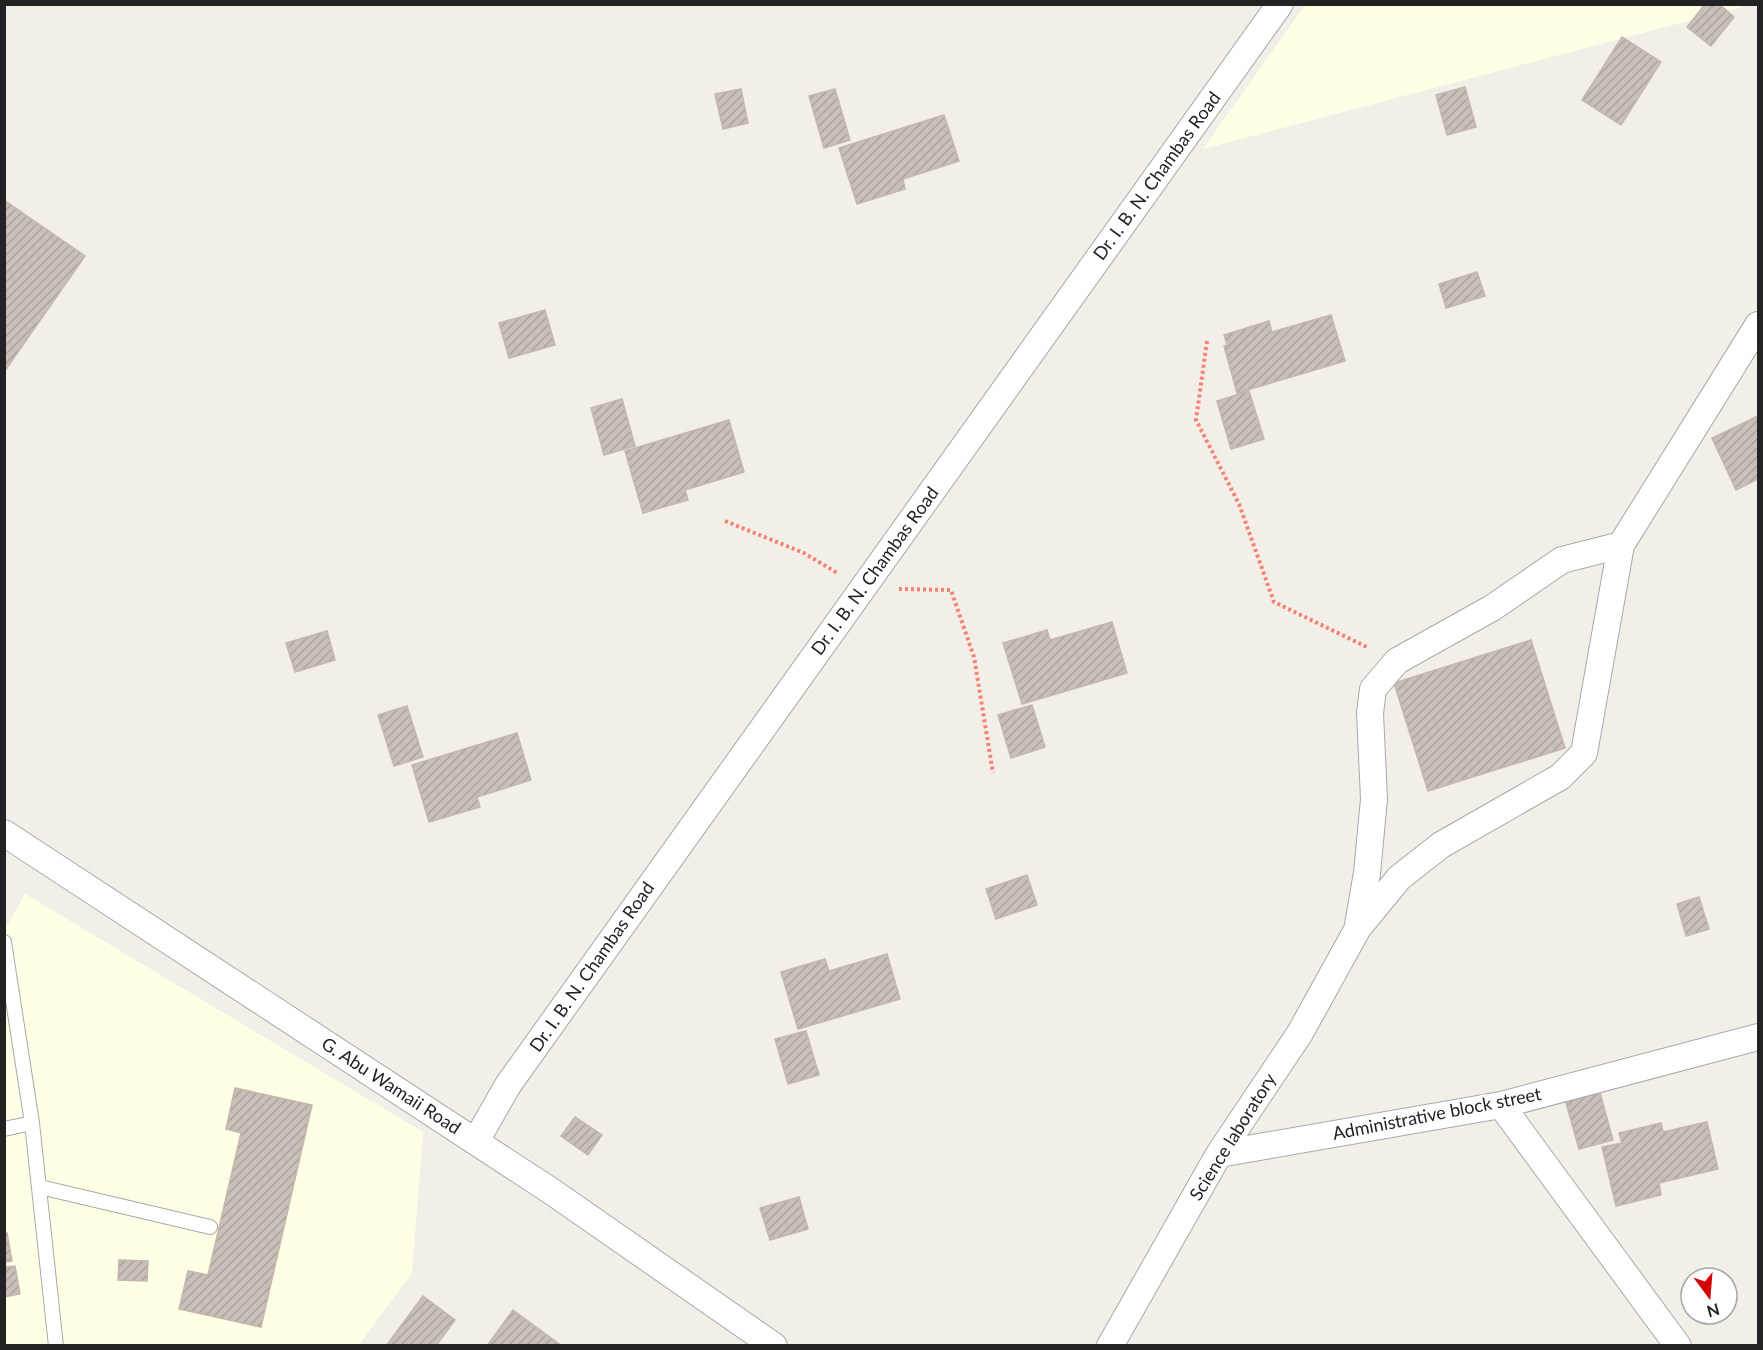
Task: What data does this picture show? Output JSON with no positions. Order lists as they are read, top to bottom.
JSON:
{
  "streets": {
    "street": [
      "Dr. I. B. N. Chambas Road",
      "G. Abu Wamaii Road",
      "Administrative block street",
      "Science laboratory"
    ]
  },
  "crossings": [
    ["Dr. I. B. N. Chambas Road", "G. Abu Wamaii Road"],
    ["Administrative block street", "Science laboratory"]
  ],
  "north": "bottom"
}
